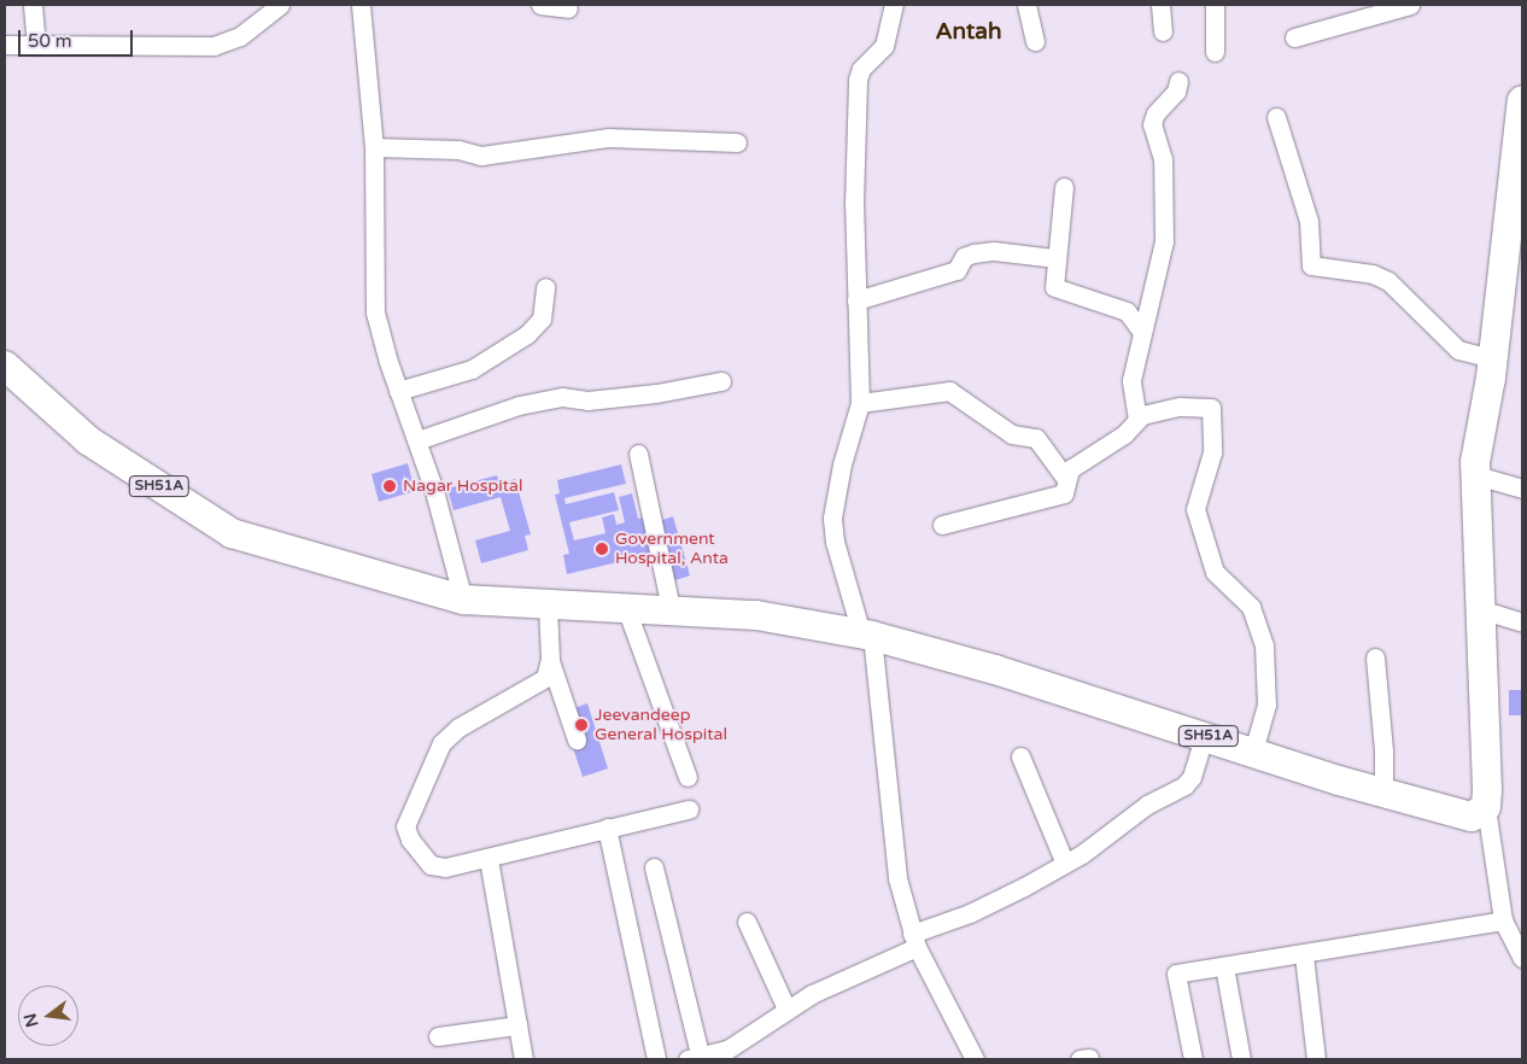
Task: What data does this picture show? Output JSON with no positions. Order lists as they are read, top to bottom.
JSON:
{
  "streets": {
    "main road": ["SH51A"]
  },
  "districts": ["Antah"],
  "places": ["Nagar Hospital", "Government Hospital, Anta", "Jeevandeep General Hospital"],
  "scale_bar": "50 m",
  "north": "left"
}
